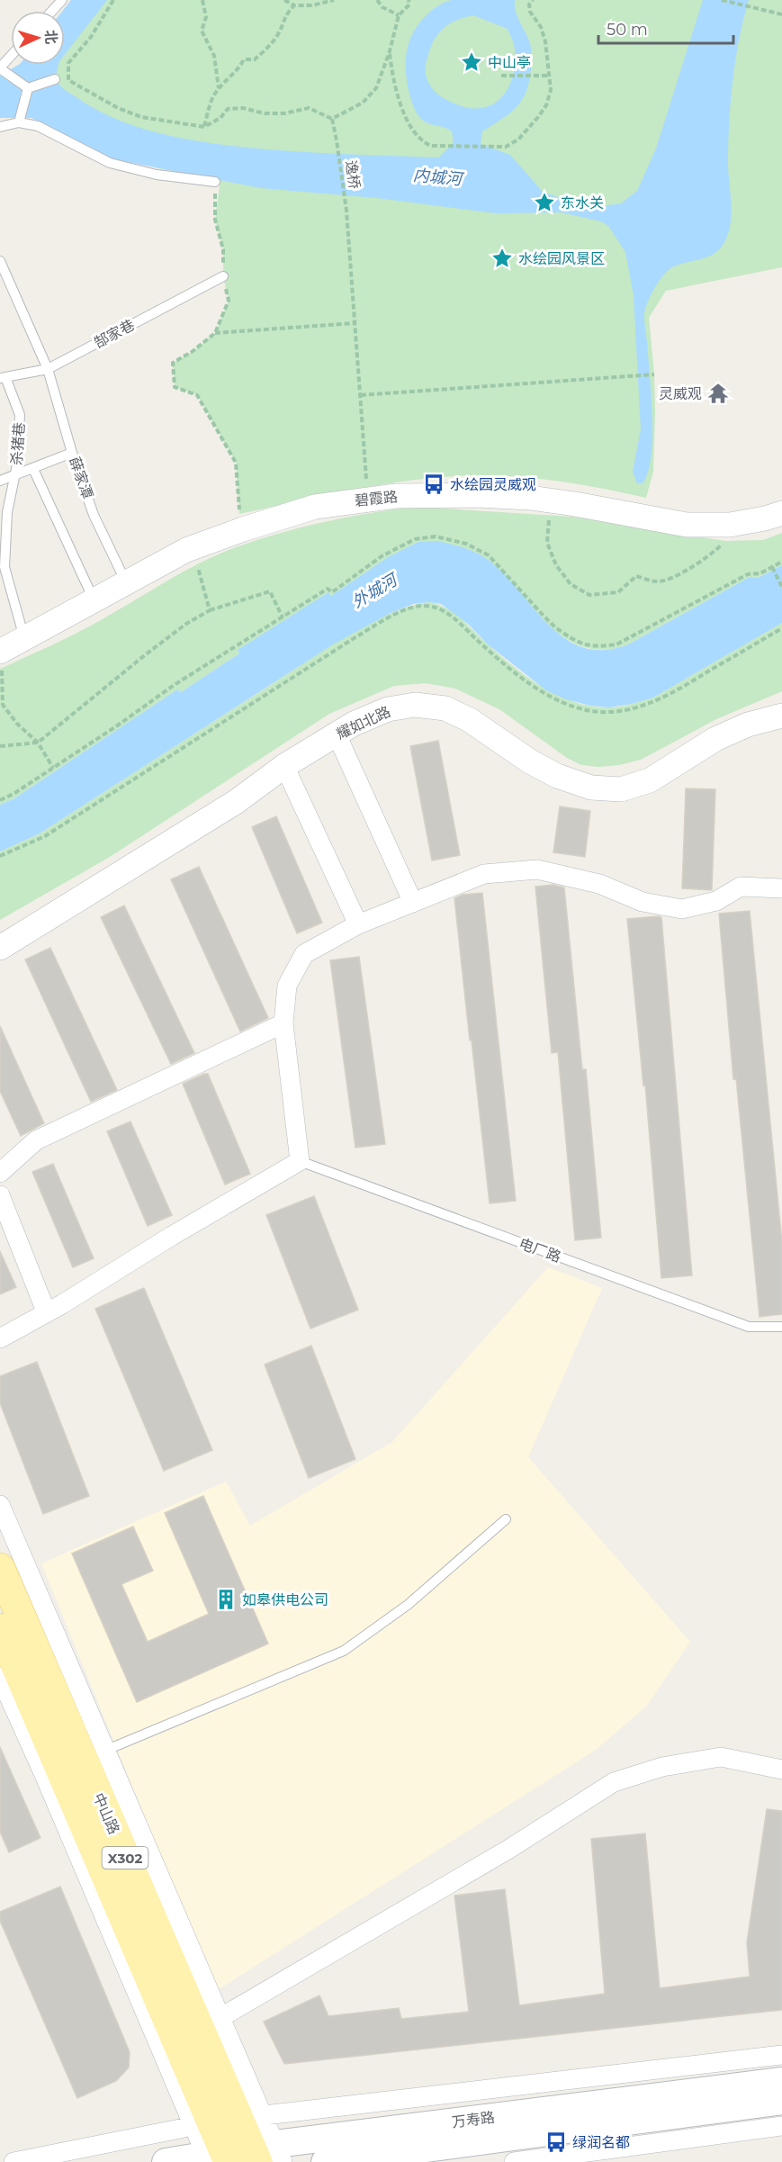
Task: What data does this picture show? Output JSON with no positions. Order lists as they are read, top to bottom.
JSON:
{
  "streets": {
    "main road": ["中山路", "X302", "万寿路"],
    "street": ["碧霞路", "耀如北路"],
    "lane": [
      "郜家巷",
      "杀猪巷",
      "薛家潭",
      "电厂路"
    ],
    "path": ["逸桥"]
  },
  "crossings": [
    ["逸桥", "碧霞路"],
    ["郜家巷", "杀猪巷"],
    ["郜家巷", "薛家潭"],
    ["杀猪巷", "碧霞路"],
    ["薛家潭", "碧霞路"],
    ["中山路", "万寿路"]
  ],
  "water": ["内城河", "外城河"],
  "places": {
    "place": ["中山亭", "东水关", "水绘园风景区"],
    "temple": ["灵威观"],
    "bus stop": ["水绘园灵威观", "绿润名都"],
    "building": ["如皋供电公司"]
  },
  "scale_bar": "50 m",
  "north": "right"
}
